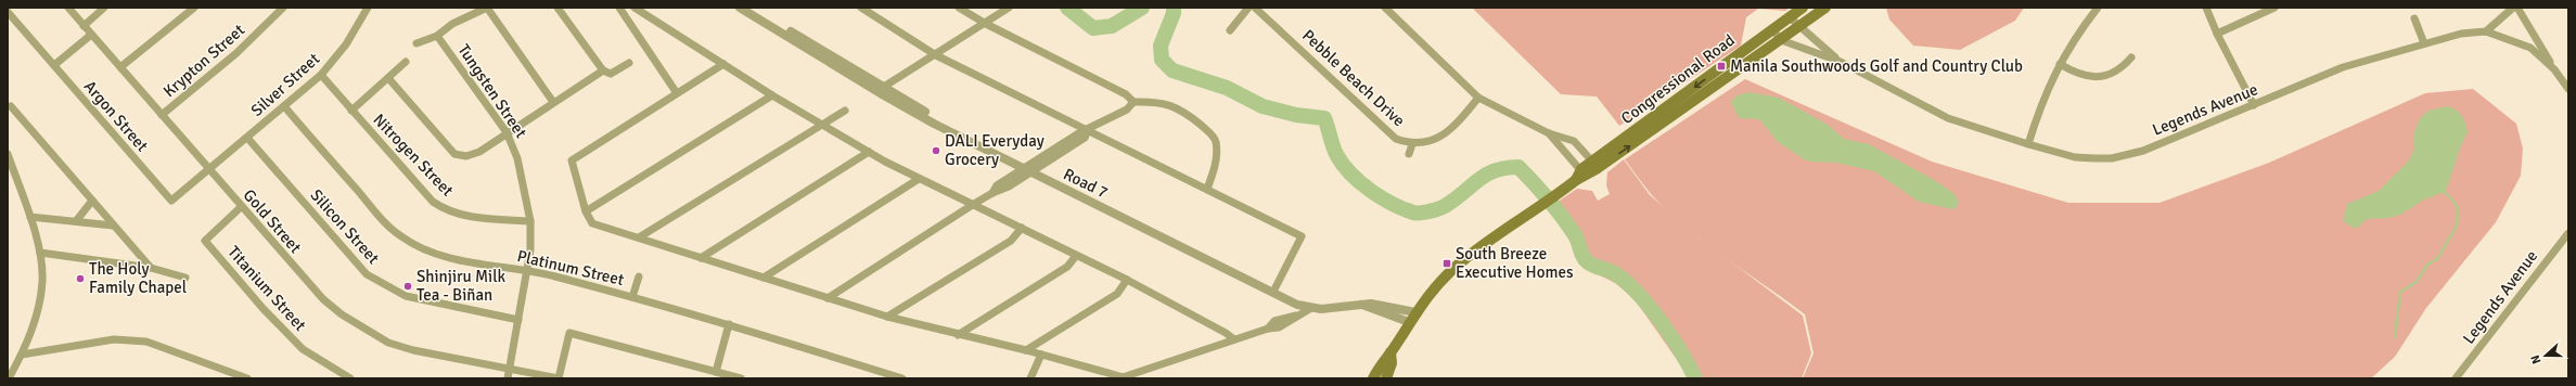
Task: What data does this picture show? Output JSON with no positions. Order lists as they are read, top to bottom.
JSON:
{
  "streets": {
    "main road": ["Congressional Road"],
    "street": [
      "Krypton Street",
      "Pebble Beach Drive",
      "Silver Street",
      "Tungsten Street",
      "Legends Avenue",
      "Argon Street",
      "Nitrogen Street",
      "Road 7",
      "Gold Street",
      "Silicon Street",
      "Platinum Street",
      "Titanium Street"
    ]
  },
  "crossings": [
    ["Krypton Street", "Gold Street"],
    ["Congressional Road", "Legends Avenue"],
    ["Congressional Road", "Road 7"],
    ["Silver Street", "Argon Street"],
    ["Silver Street", "Nitrogen Street"],
    ["Silver Street", "Gold Street"],
    ["Silver Street", "Silicon Street"],
    ["Silver Street", "Platinum Street"],
    ["Tungsten Street", "Nitrogen Street"],
    ["Tungsten Street", "Gold Street"],
    ["Tungsten Street", "Silicon Street"],
    ["Tungsten Street", "Platinum Street"],
    ["Argon Street", "Gold Street"],
    ["Gold Street", "Titanium Street"]
  ],
  "places": {
    "transit": ["Manila Southwoods Golf and Country Club", "South Breeze Executive Homes"],
    "other": ["DALI Everyday Grocery", "The Holy Family Chapel", "Shinjiru Milk Tea - Biñan"]
  },
  "north": "left"
}
